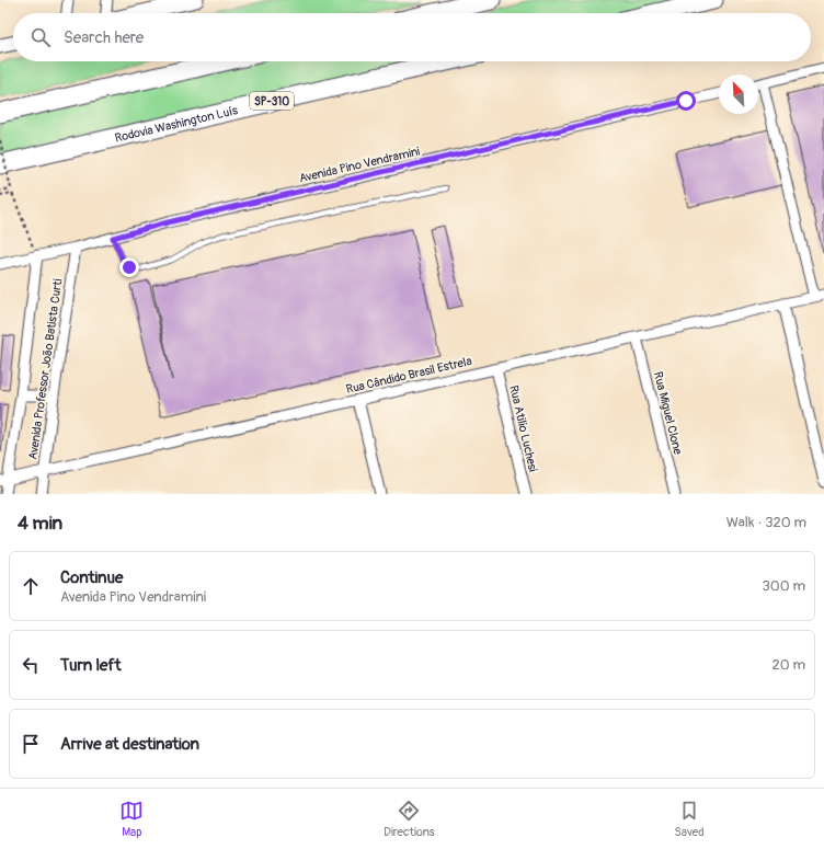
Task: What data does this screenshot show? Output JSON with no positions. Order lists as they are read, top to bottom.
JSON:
{
  "streets": {
    "highway": ["SP-310", "Rodovia Washington Luís"],
    "street": [
      "Avenida Pino Vendramini",
      "Avenida Professor João Batista Curti",
      "Rua Cândido Brasil Estrela",
      "Rua Miguel Clone",
      "Rua Atilio Luchesi"
    ]
  },
  "crossings": [
    ["Avenida Pino Vendramini", "Avenida Professor João Batista Curti"],
    ["Avenida Professor João Batista Curti", "Rua Cândido Brasil Estrela"],
    ["Rua Cândido Brasil Estrela", "Rua Miguel Clone"],
    ["Rua Cândido Brasil Estrela", "Rua Atilio Luchesi"]
  ],
  "north": "top left",
  "page": {
    "search": "Search here",
    "heading": ["4 min", "Walk · 320 m"],
    "list": [
      ["Continue", "Avenida Pino Vendramini", "300 m"],
      ["Turn left", "20 m"],
      "Arrive at destination"
    ],
    "nav": ["Map", "Directions", "Saved"]
  }
}
